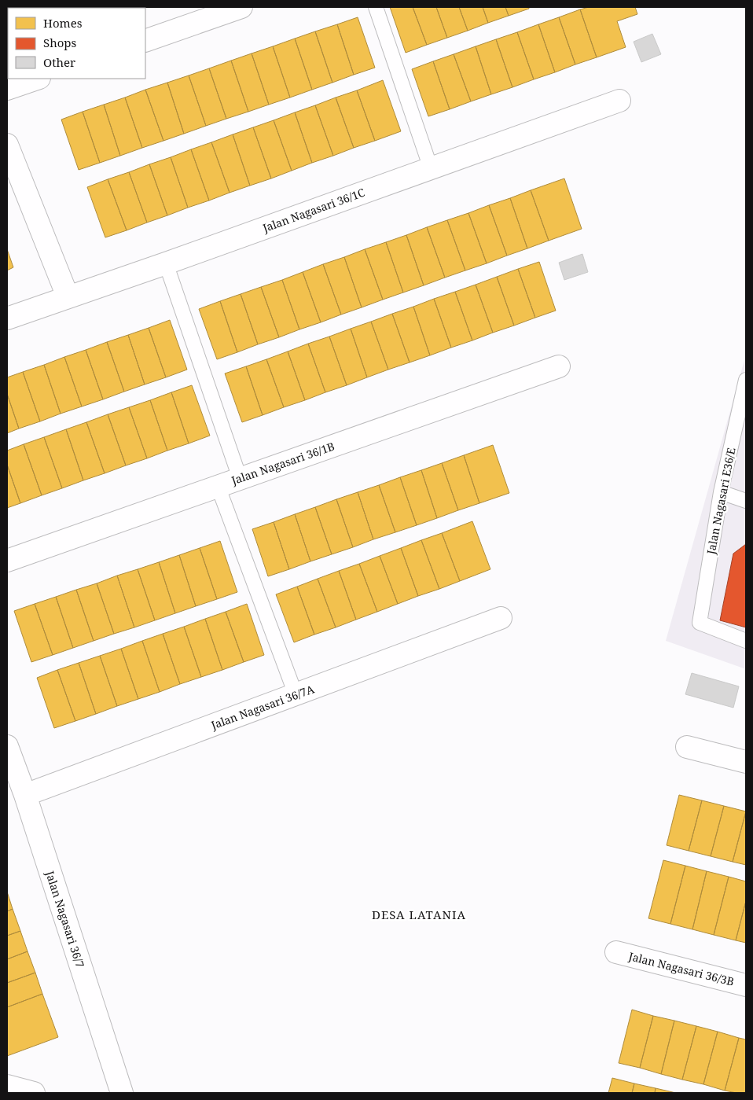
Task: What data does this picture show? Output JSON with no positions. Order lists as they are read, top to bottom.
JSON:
{
  "streets": {
    "street": [
      "Jalan Nagasari 36/1C",
      "Jalan Nagasari 36/1B",
      "Jalan Nagasari 36/7A",
      "Jalan Nagasari 36/7",
      "Jalan Nagasari 36/3B"
    ],
    "lane": ["Jalan Nagasari E36/E"]
  },
  "crossings": [
    ["Jalan Nagasari 36/7A", "Jalan Nagasari 36/7"]
  ],
  "districts": ["DESA LATANIA"],
  "legend": ["Homes", "Shops", "Other"]
}
